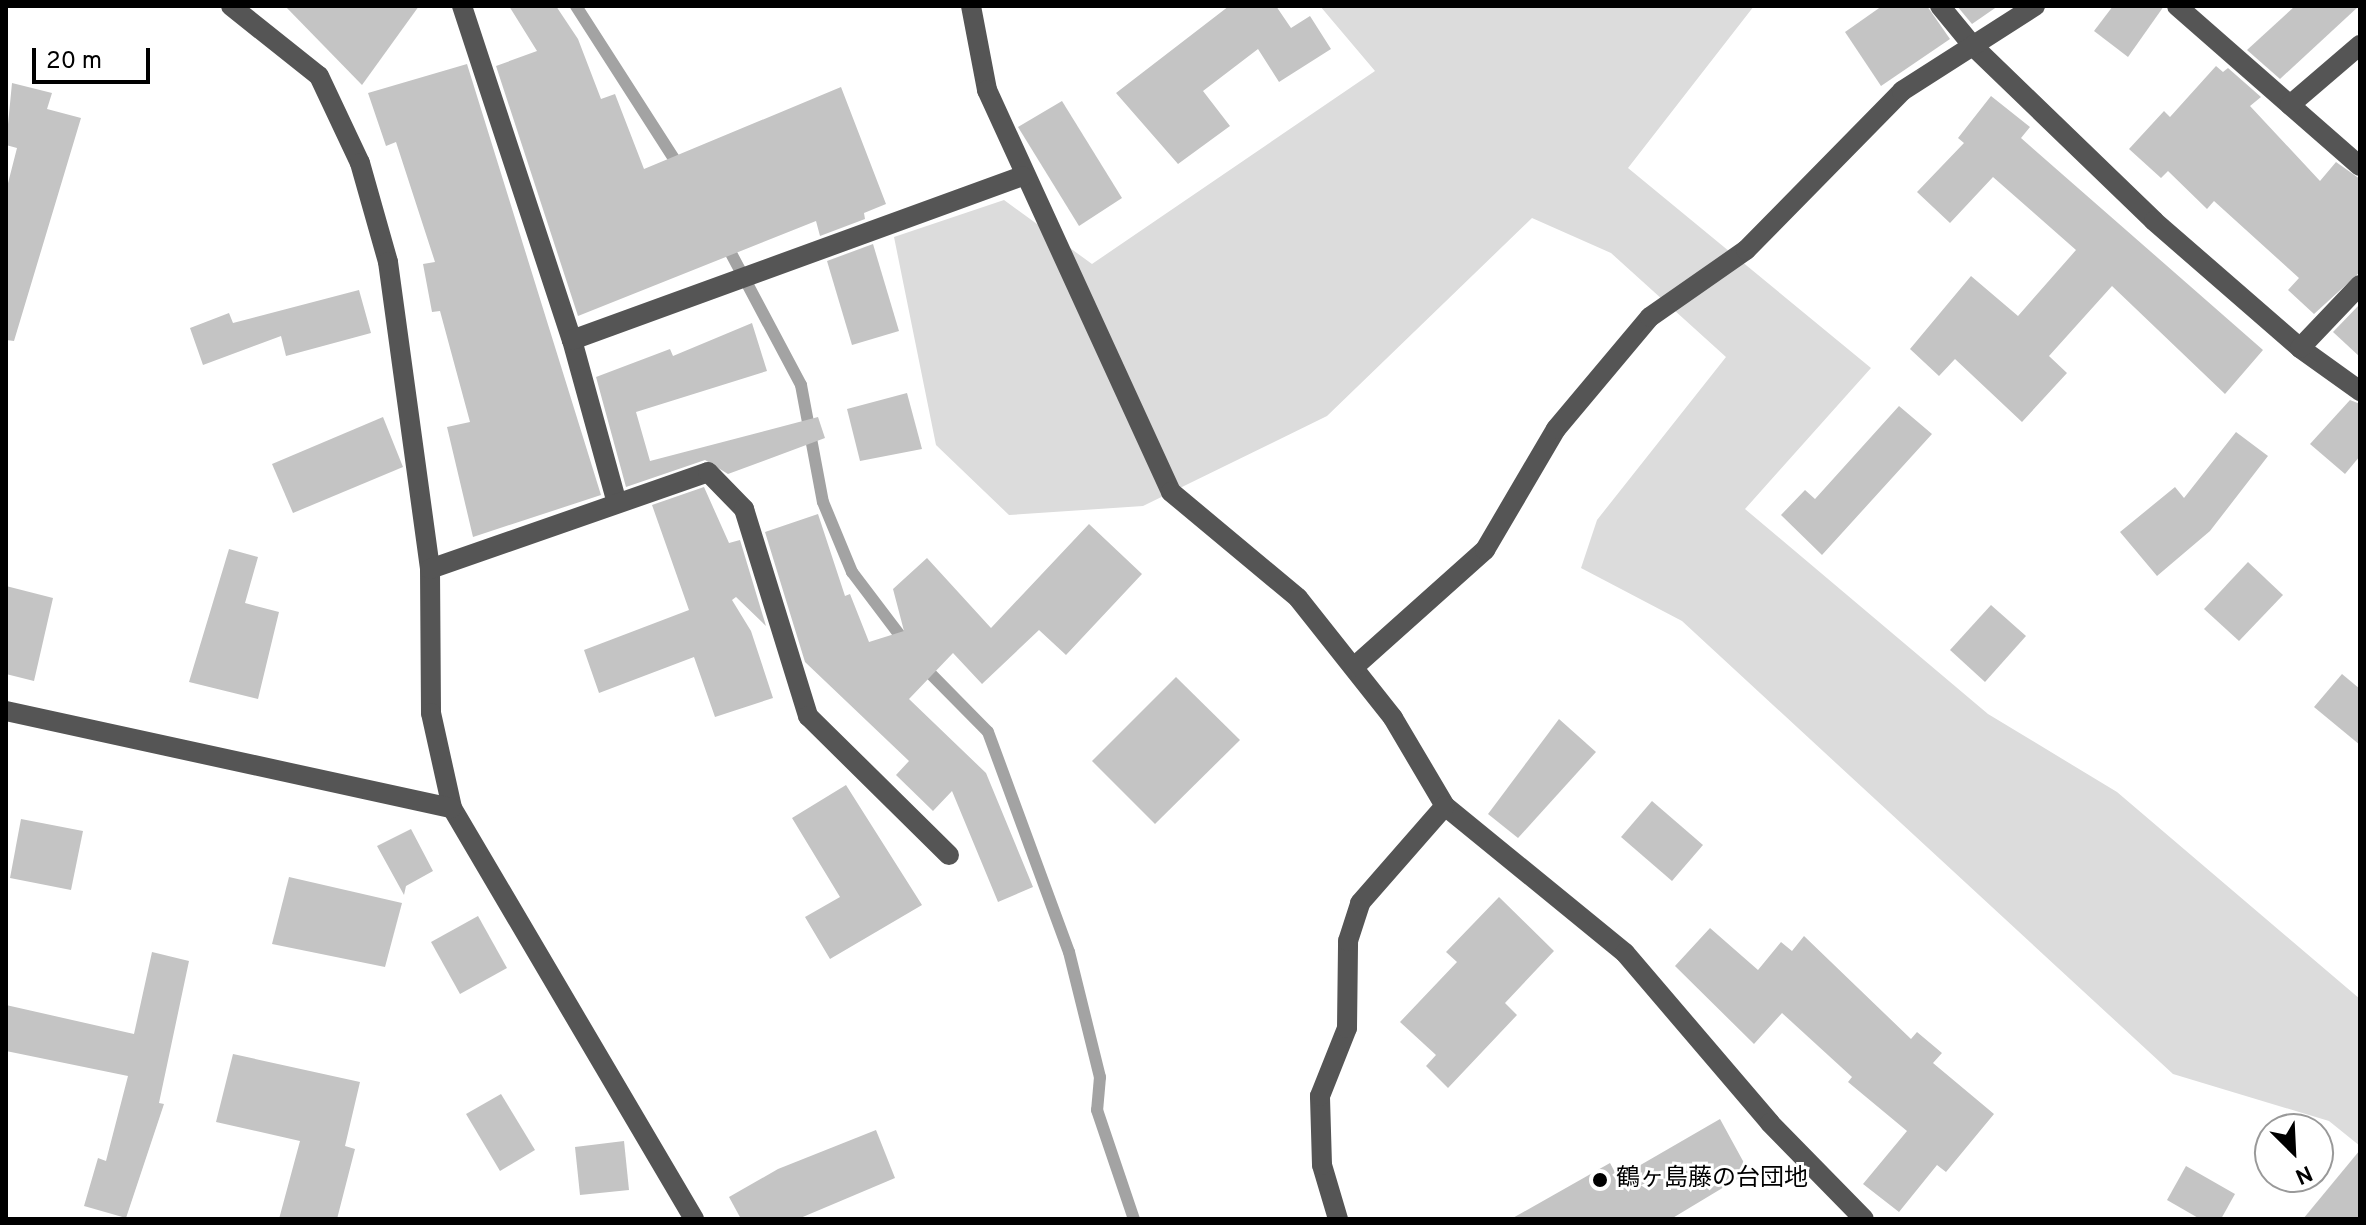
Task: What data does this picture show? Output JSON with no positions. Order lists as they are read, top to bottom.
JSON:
{
  "places": ["鶴ヶ島藤の台団地"],
  "scale_bar": "20 m",
  "north": "bottom right"
}
